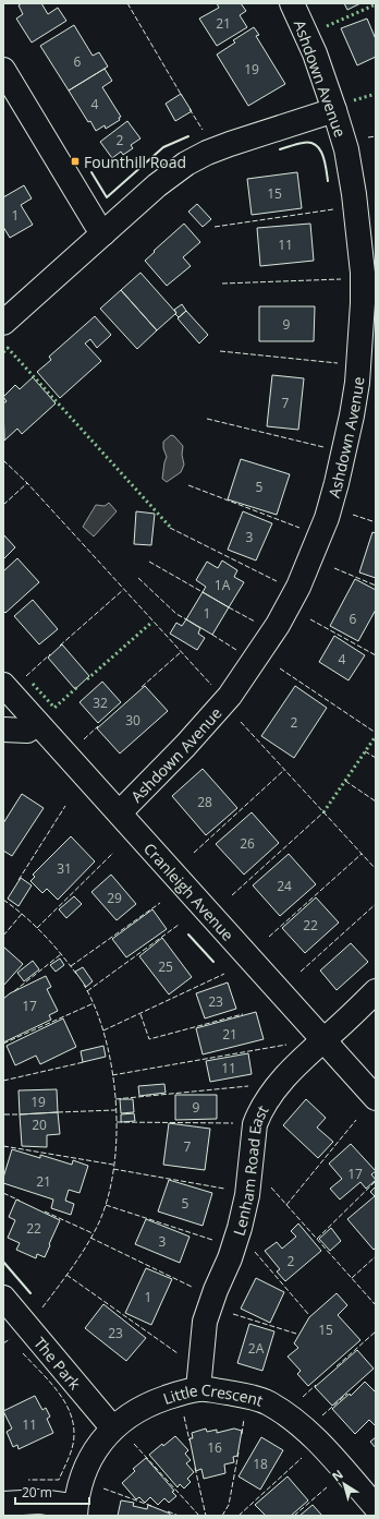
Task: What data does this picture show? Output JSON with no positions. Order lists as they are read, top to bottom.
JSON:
{
  "streets": {
    "street": [
      "Ashdown Avenue",
      "Cranleigh Avenue",
      "Lenham Road East",
      "The Park",
      "Little Crescent"
    ]
  },
  "crossings": [
    ["Ashdown Avenue", "Cranleigh Avenue"],
    ["Cranleigh Avenue", "Lenham Road East"],
    ["Lenham Road East", "Little Crescent"],
    ["The Park", "Little Crescent"]
  ],
  "places": {
    "transit": ["Founthill Road"]
  },
  "house_numbers": [
    "21",
    "6",
    "19",
    "4",
    "2",
    "15",
    "1",
    "11",
    "9",
    "7",
    "5",
    "3",
    "1A",
    "1",
    "6",
    "4",
    "32",
    "30",
    "2",
    "28",
    "26",
    "31",
    "24",
    "29",
    "22",
    "25",
    "23",
    "17",
    "21",
    "11",
    "19",
    "9",
    "20",
    "7",
    "17",
    "21",
    "5",
    "22",
    "3",
    "2",
    "1",
    "15",
    "23",
    "2A",
    "11",
    "16",
    "18"
  ],
  "scale_bar": "20 m",
  "north": "top left"
}
